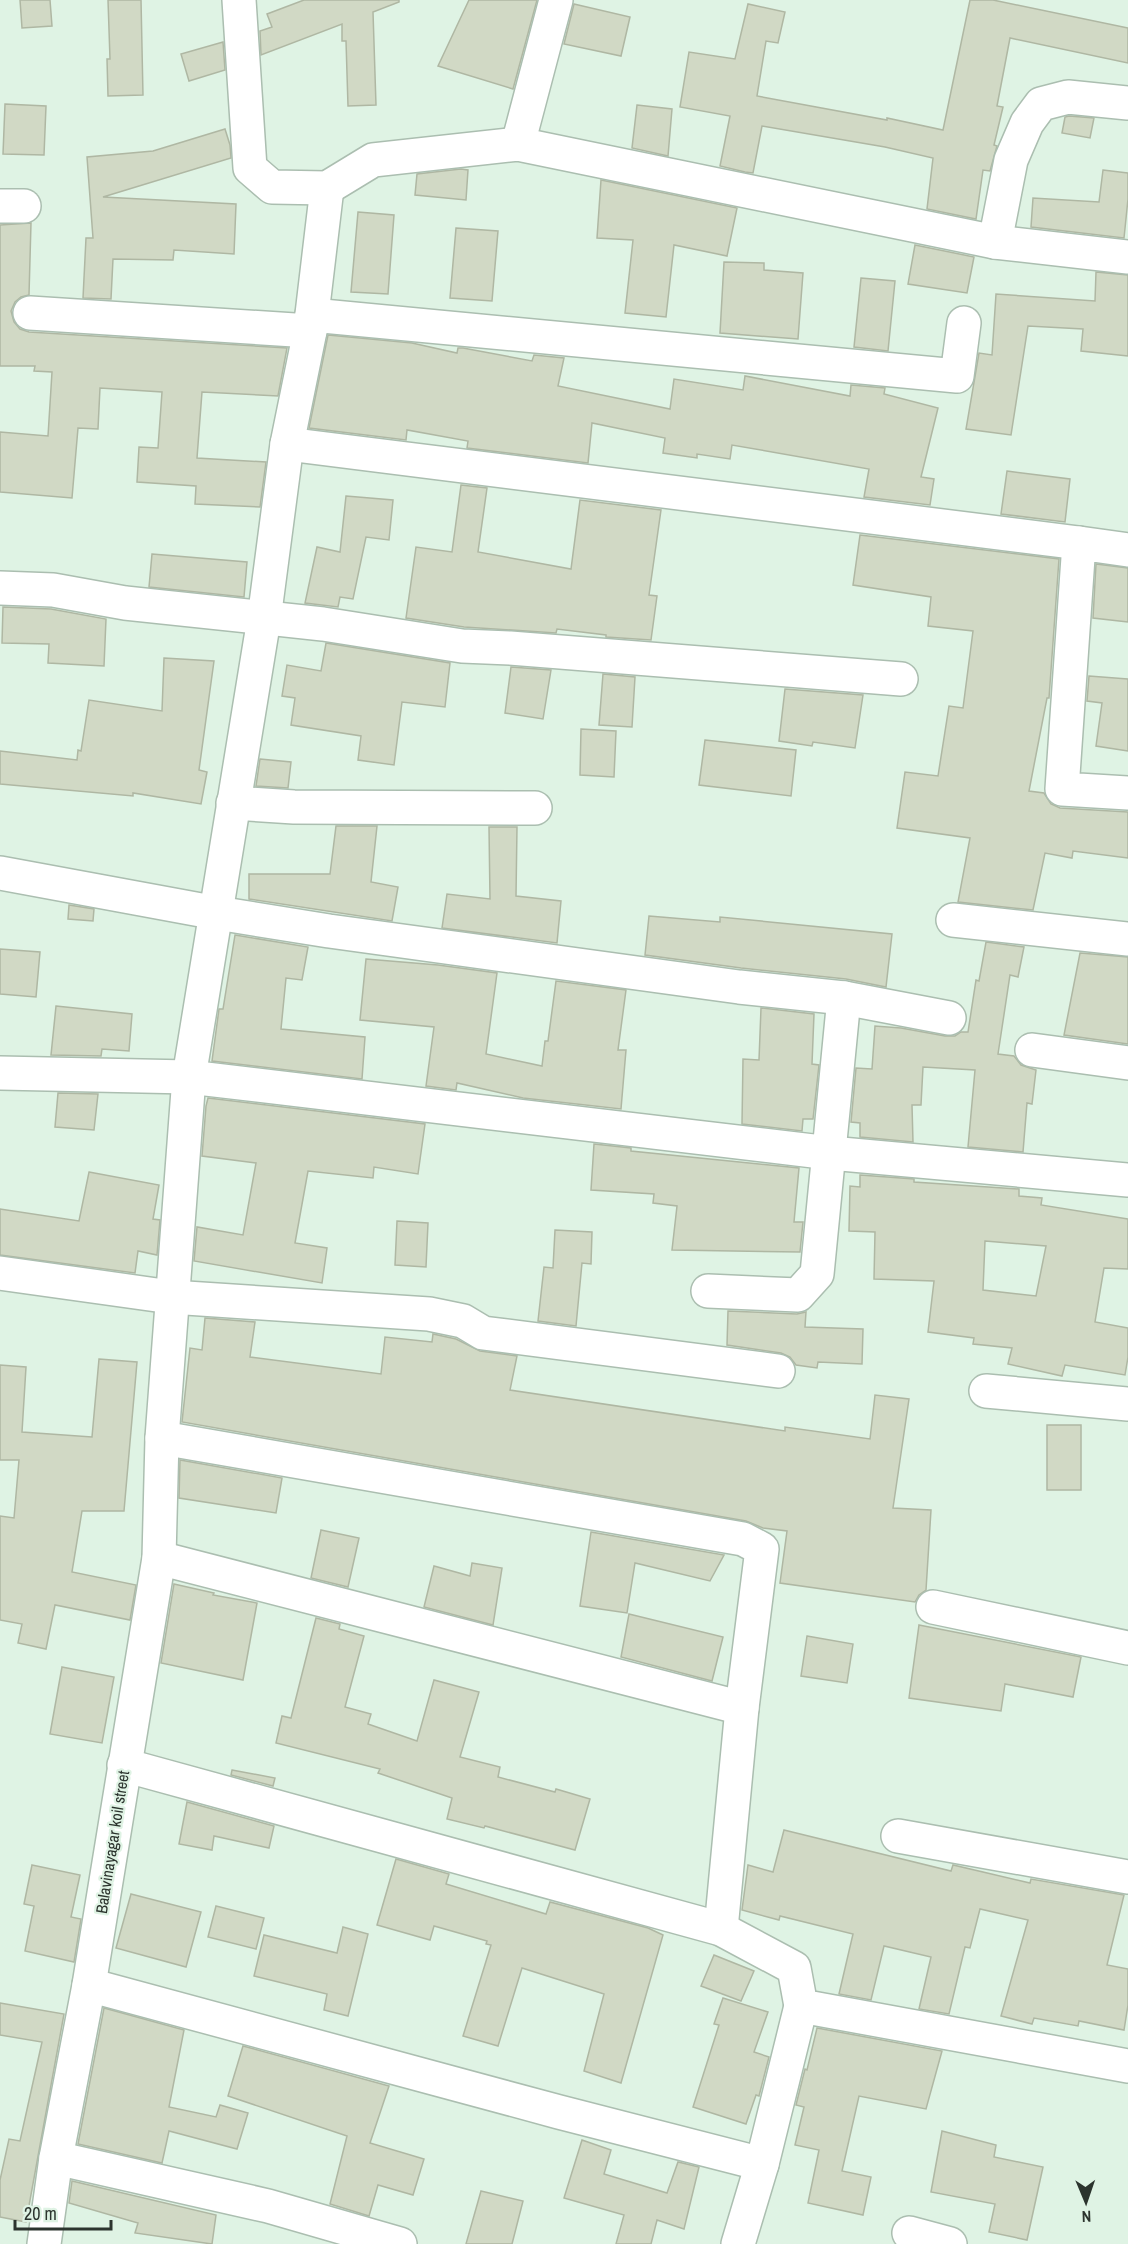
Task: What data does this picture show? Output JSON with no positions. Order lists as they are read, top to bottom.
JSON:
{
  "streets": {
    "street": ["Balavinayagar koil street"]
  },
  "scale_bar": "20 m",
  "north": "bottom"
}
